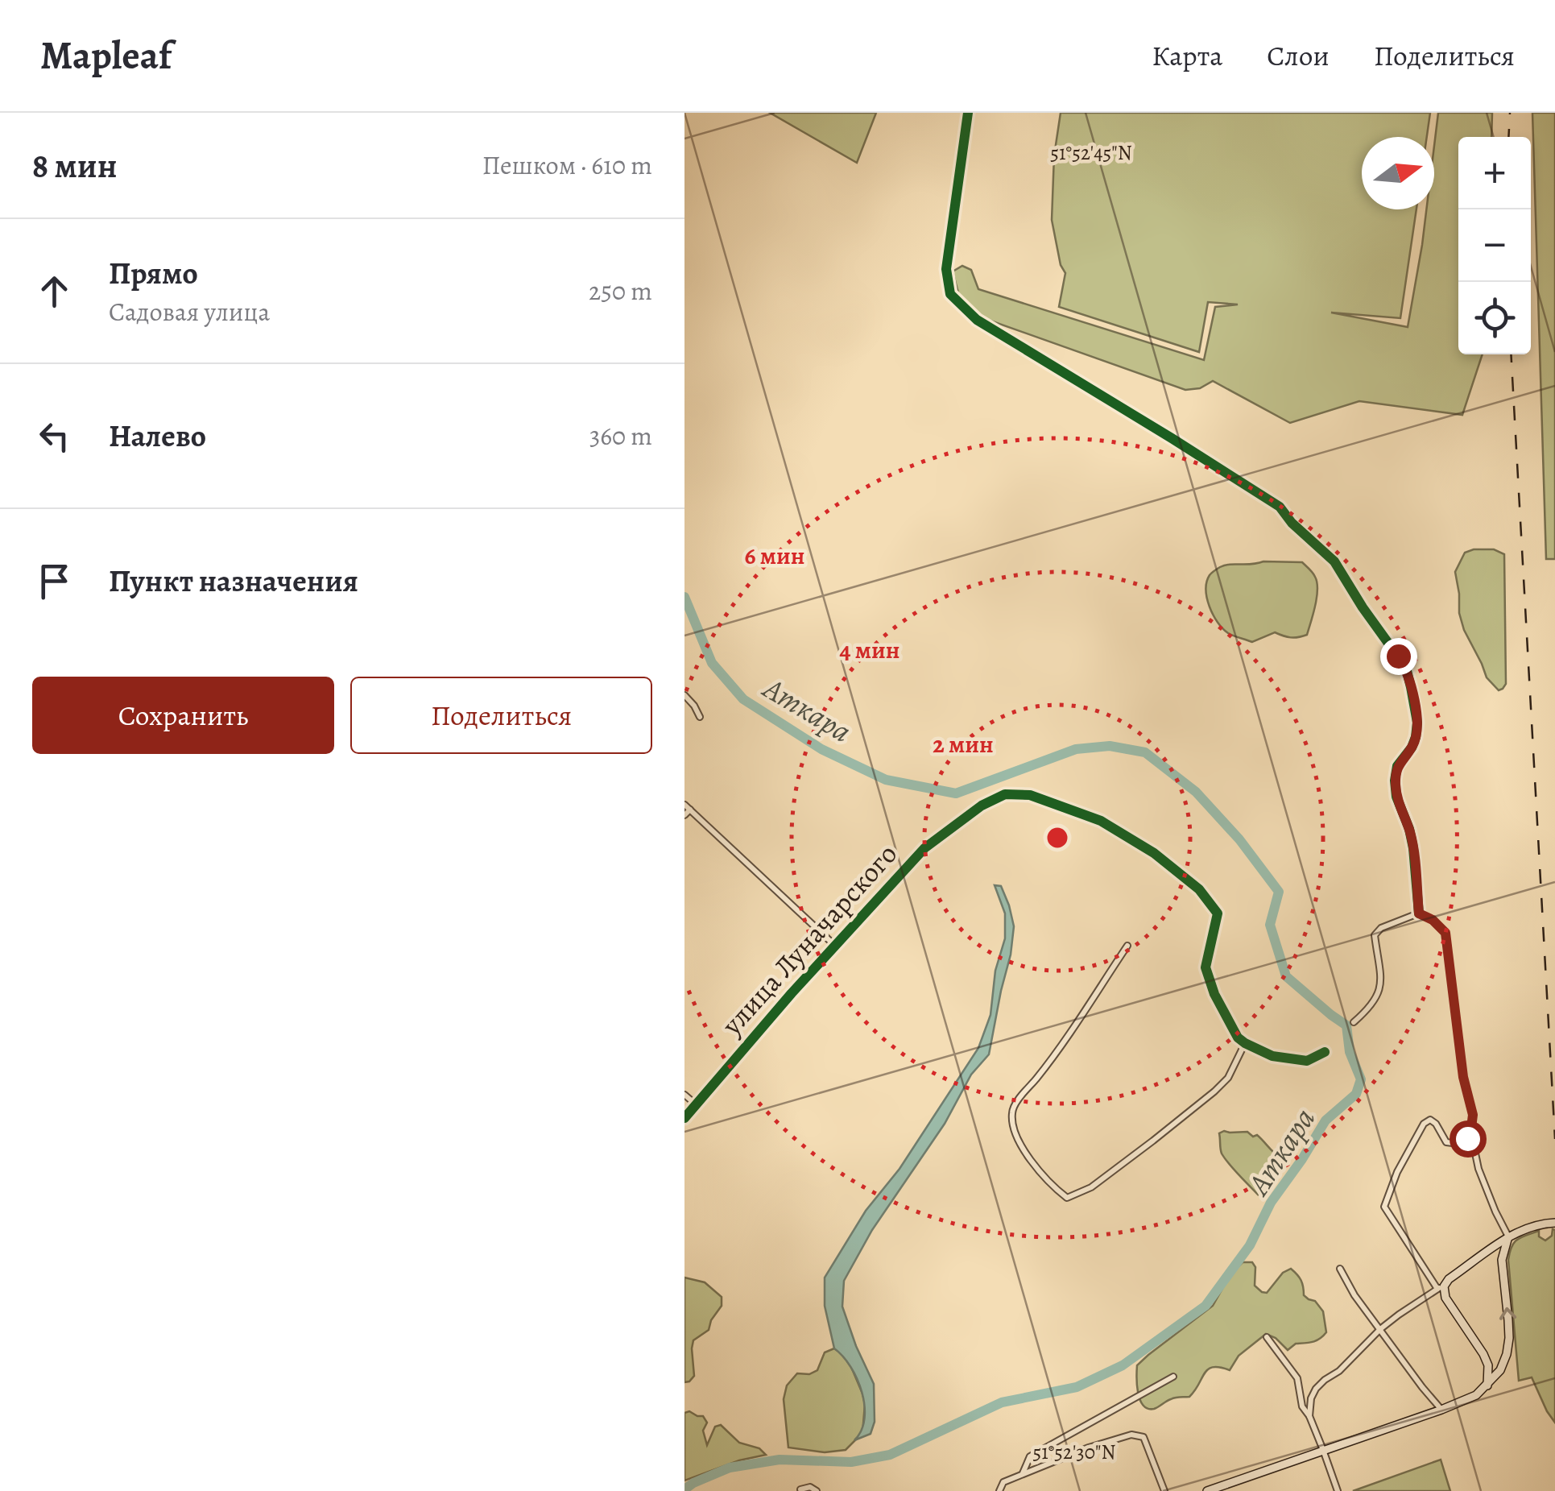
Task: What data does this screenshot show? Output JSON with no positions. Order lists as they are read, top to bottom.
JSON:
{
  "streets": {
    "street": ["улица Луначарского"]
  },
  "water": ["Аткара"],
  "north": "right",
  "page": {
    "header": "Mapleaf",
    "nav": ["Карта", "Слои", "Поделиться"],
    "heading": ["8 мин", "Пешком · 610 m"],
    "map_buttons": ["+", "−"],
    "list": [
      ["Прямо", "Садовая улица", "250 m"],
      ["Налево", "360 m"],
      "Пункт назначения"
    ],
    "buttons": ["Сохранить", "Поделиться"]
  },
  "coordinates": ["51°52'45\"N", "51°52'30\"N"],
  "rings": ["6 мин", "4 мин", "2 мин"]
}
